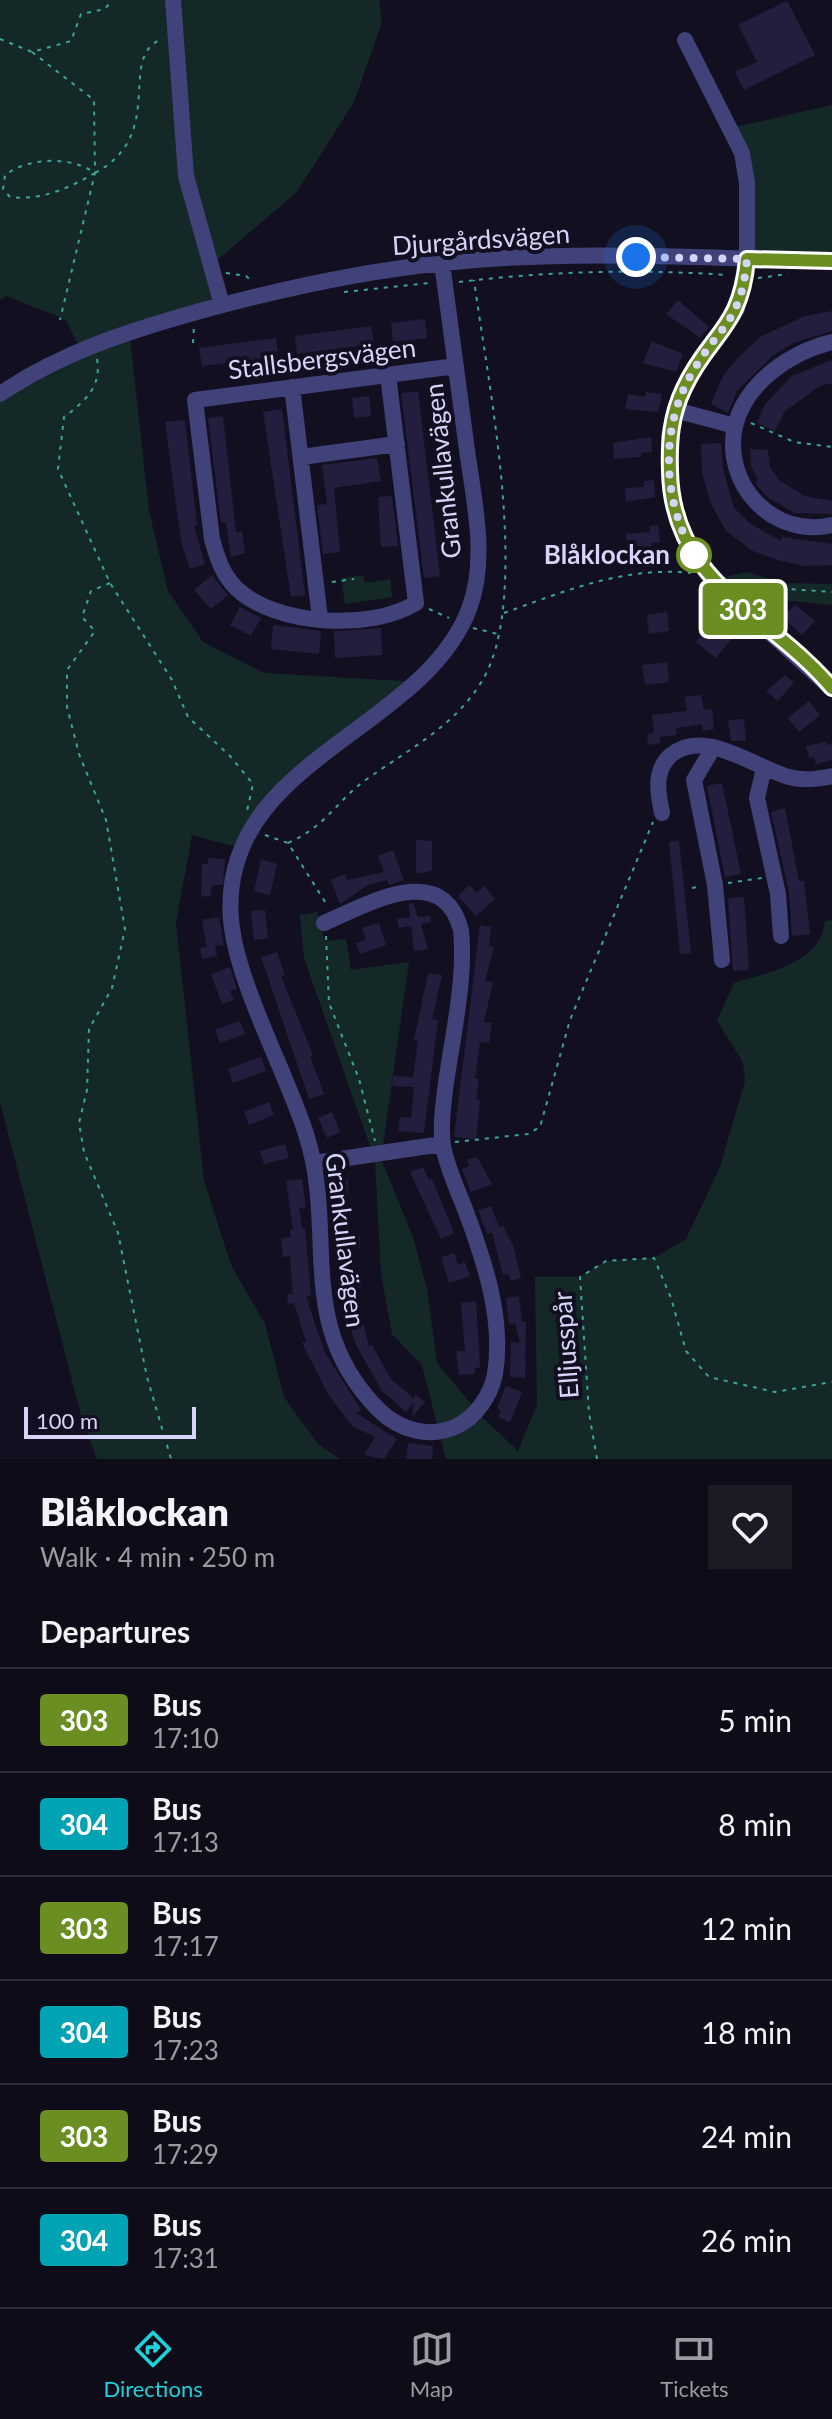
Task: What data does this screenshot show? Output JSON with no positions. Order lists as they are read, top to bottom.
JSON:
{
  "streets": {
    "street": ["Djurgårdsvägen", "Stallsbergsvägen", "Grankullavägen"],
    "path": ["Elljusspår"]
  },
  "crossings": [
    ["Djurgårdsvägen", "Grankullavägen"],
    ["Stallsbergsvägen", "Grankullavägen"]
  ],
  "places": ["Blåklockan"],
  "lines": ["bus line 303"],
  "scale_bar": "100 m",
  "page": {
    "on_map": "303",
    "scale": "100 m",
    "heading": [
      ["Blåklockan", "Walk · 4 min · 250 m"],
      "Departures"
    ],
    "list": [
      {
        "mark": "303",
        "name": "Bus",
        "note": "17:10",
        "value": "5 min"
      },
      {
        "mark": "304",
        "name": "Bus",
        "note": "17:13",
        "value": "8 min"
      },
      {
        "mark": "303",
        "name": "Bus",
        "note": "17:17",
        "value": "12 min"
      },
      {
        "mark": "304",
        "name": "Bus",
        "note": "17:23",
        "value": "18 min"
      },
      {
        "mark": "303",
        "name": "Bus",
        "note": "17:29",
        "value": "24 min"
      },
      {
        "mark": "304",
        "name": "Bus",
        "note": "17:31",
        "value": "26 min"
      }
    ],
    "tabs": ["Directions", "Map", "Tickets"]
  }
}
